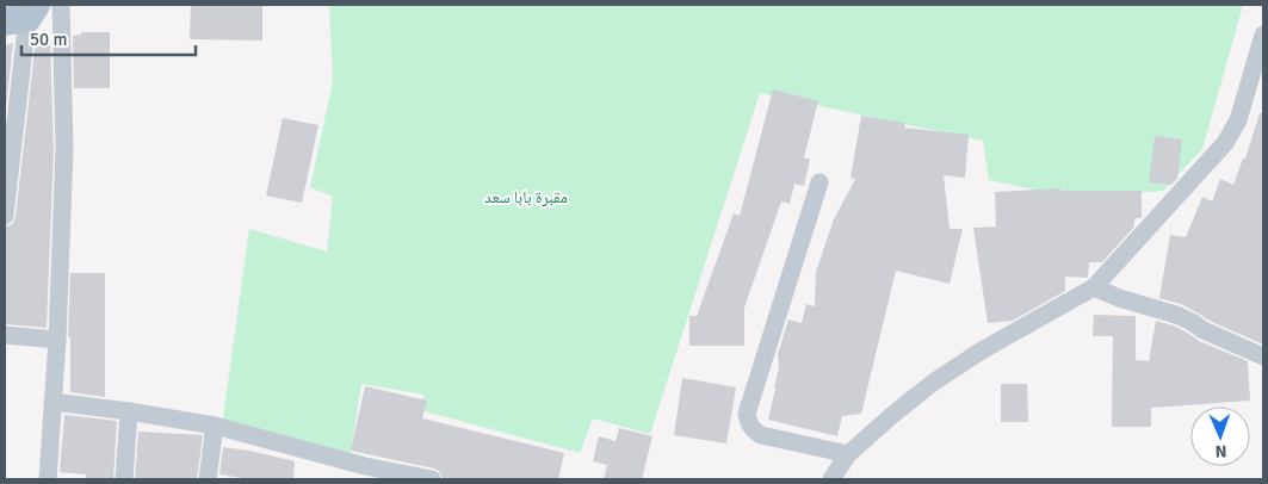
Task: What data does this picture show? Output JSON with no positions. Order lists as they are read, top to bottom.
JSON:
{
  "parks": ["مقبرة بابا سعد"],
  "scale_bar": "50 m",
  "north": "bottom"
}
